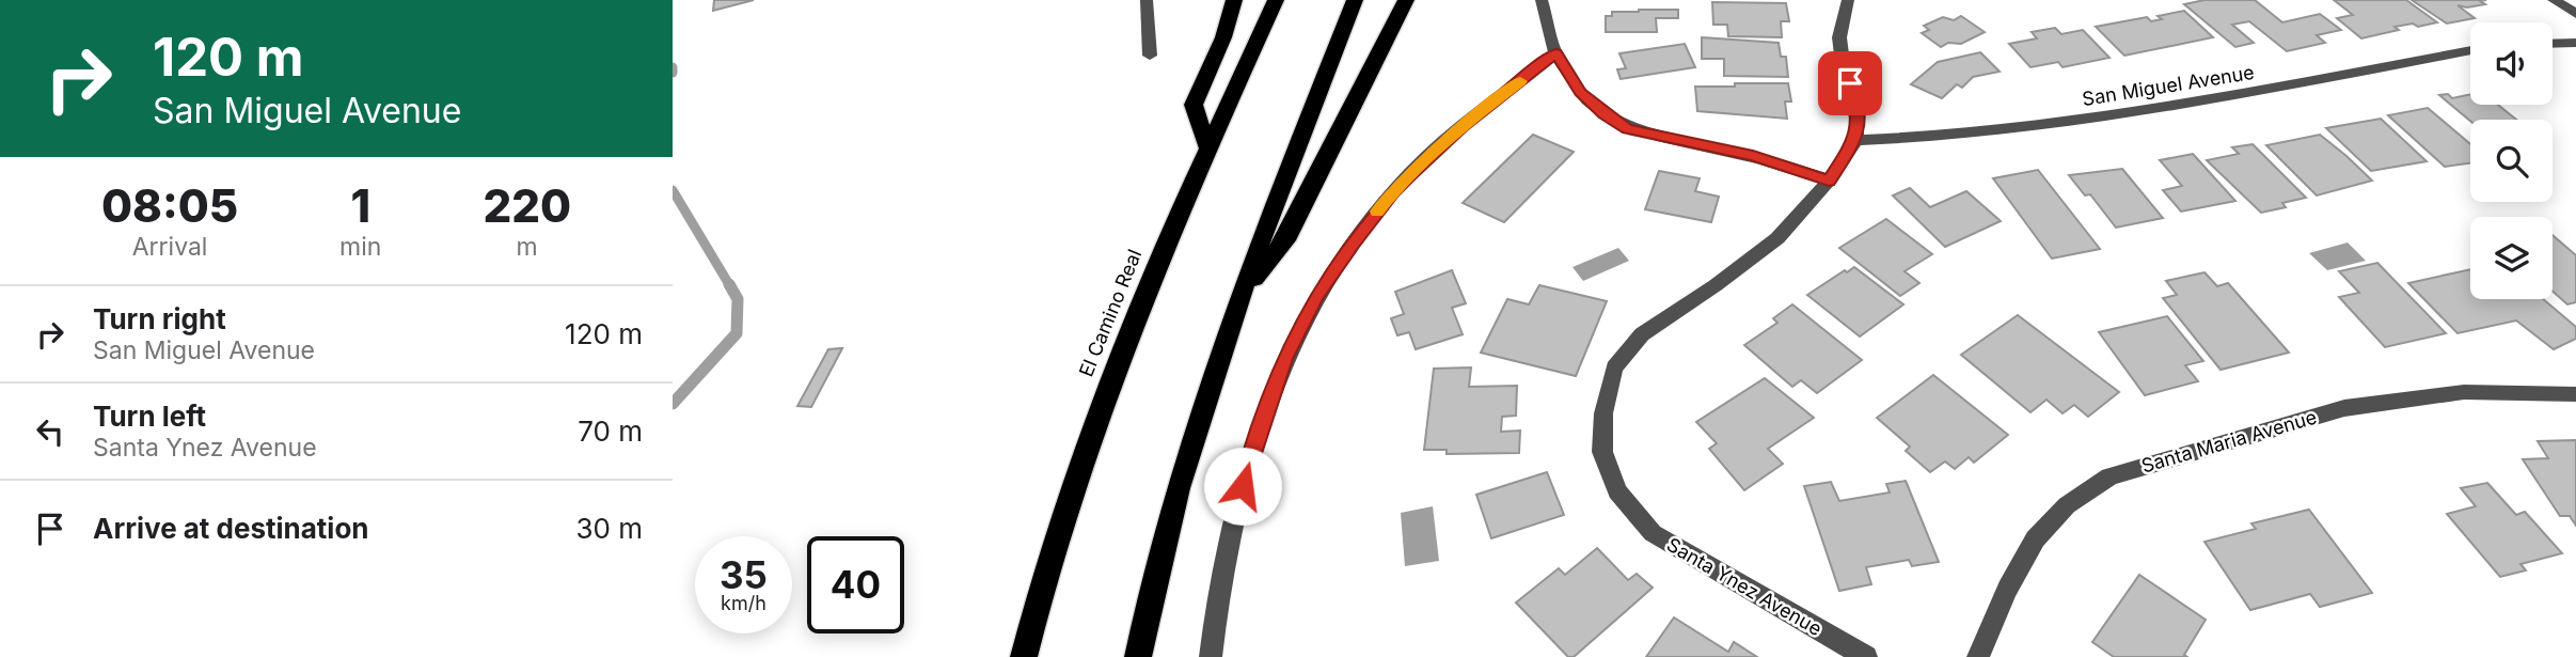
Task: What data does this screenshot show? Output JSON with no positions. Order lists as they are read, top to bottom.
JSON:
{
  "streets": {
    "highway": ["El Camino Real"],
    "street": ["San Miguel Avenue", "Santa Maria Avenue", "Santa Ynez Avenue"]
  },
  "crossings": [
    ["San Miguel Avenue", "Santa Ynez Avenue"]
  ],
  "page": {
    "turn": ["120 m", "San Miguel Avenue"],
    "eta": [
      "08:05",
      "Arrival",
      "1",
      "min",
      "220",
      "m"
    ],
    "list": [
      {
        "name": "Turn right",
        "note": "San Miguel Avenue",
        "value": "120 m"
      },
      {
        "name": "Turn left",
        "note": "Santa Ynez Avenue",
        "value": "70 m"
      },
      {
        "name": "Arrive at destination",
        "value": "30 m"
      }
    ],
    "speed": "35 km/h",
    "limit": "40"
  }
}
